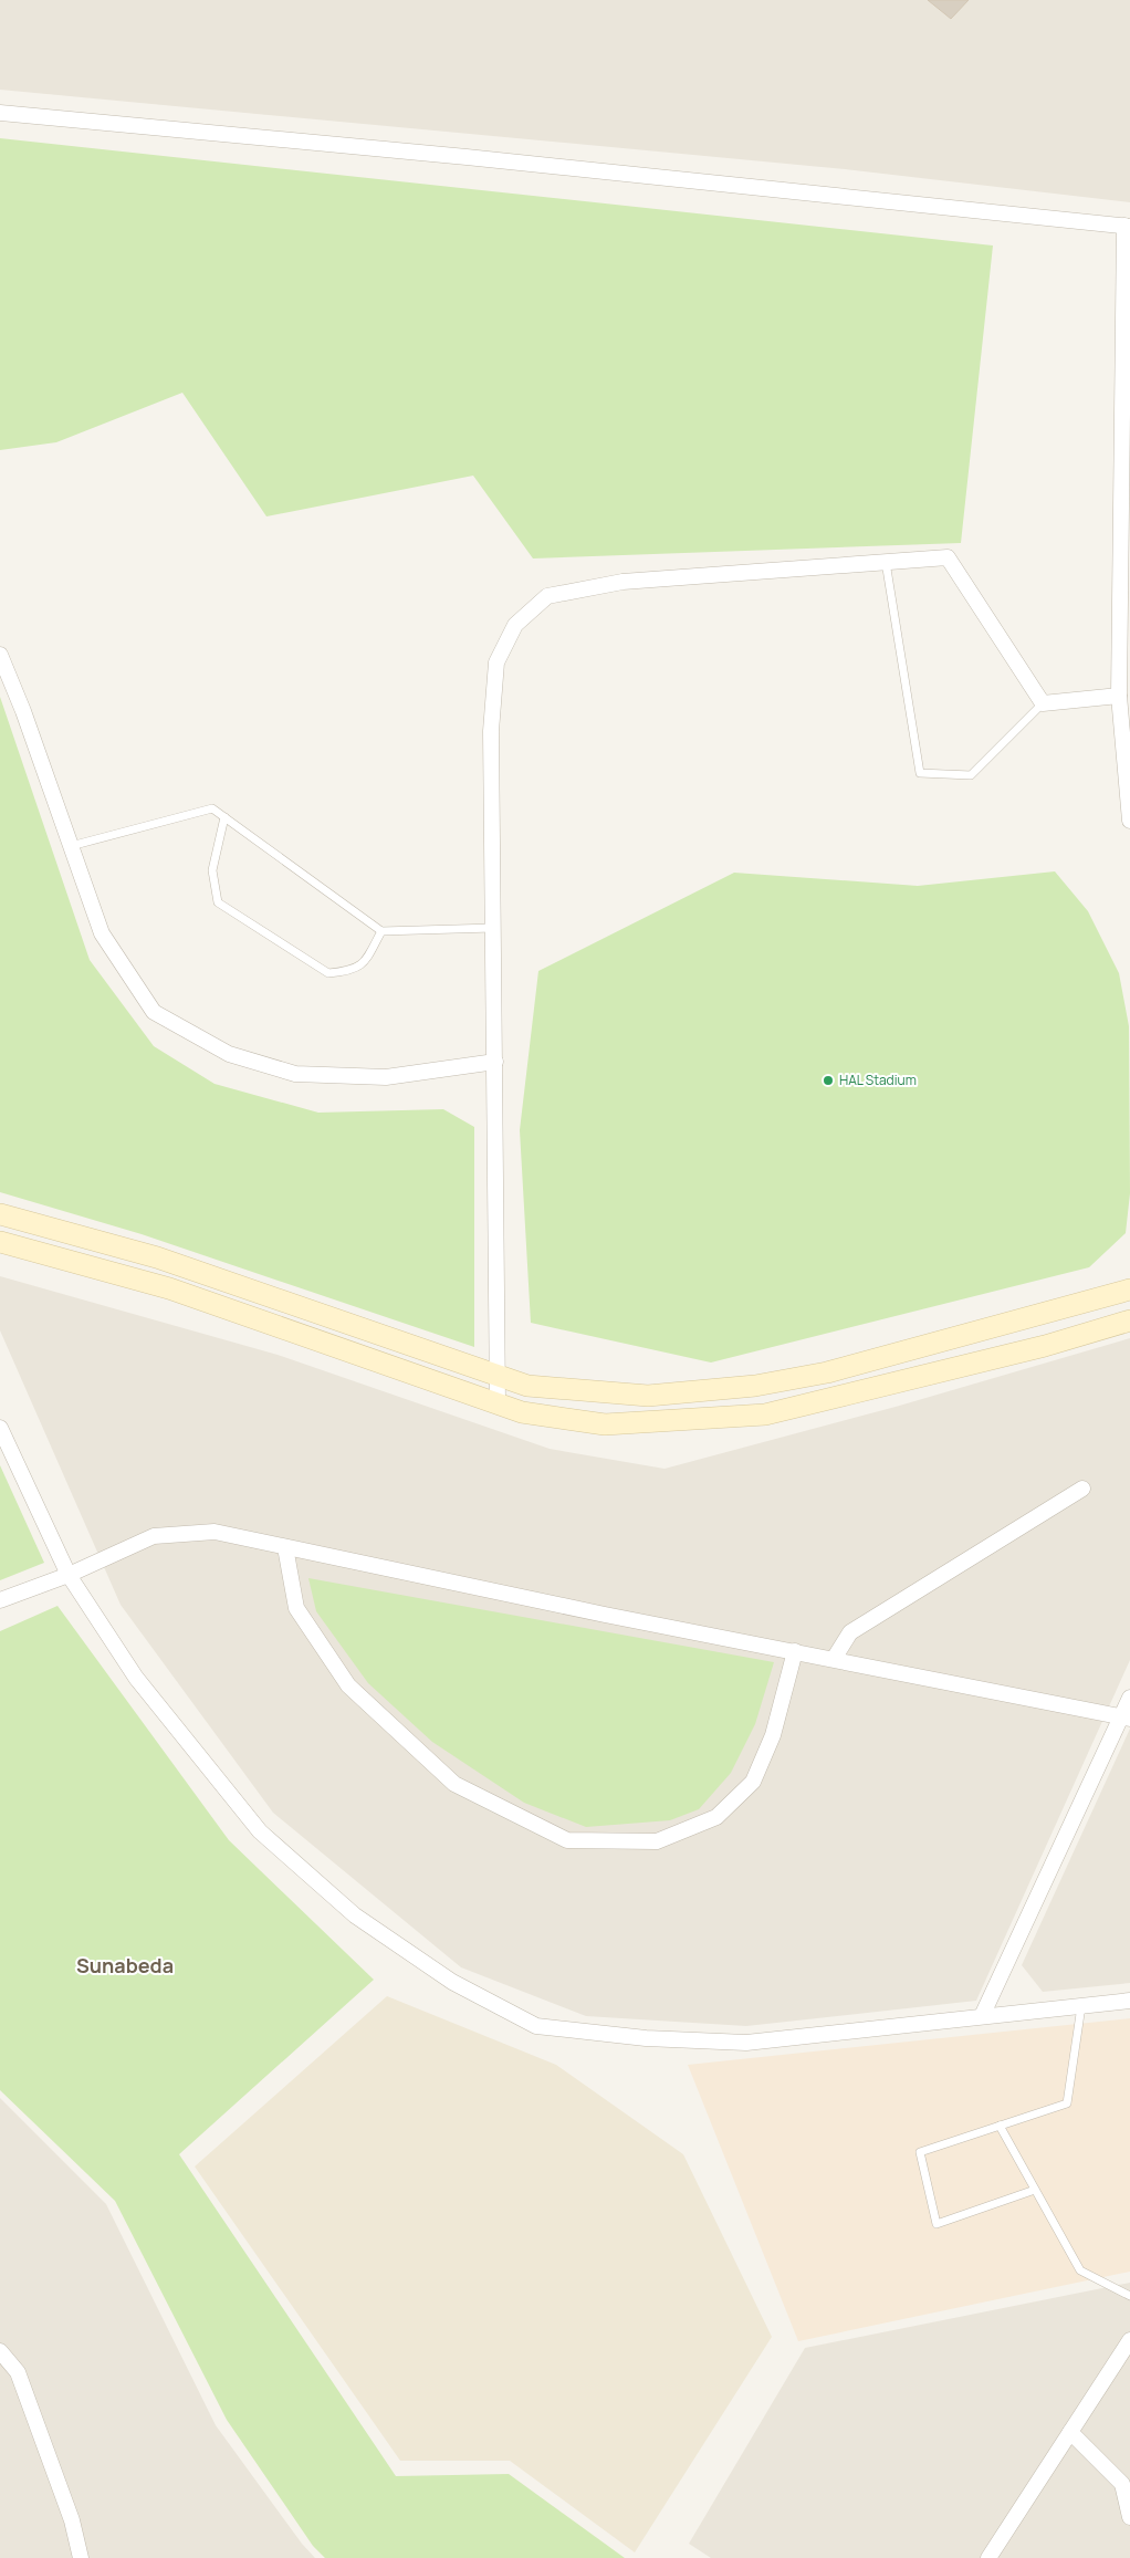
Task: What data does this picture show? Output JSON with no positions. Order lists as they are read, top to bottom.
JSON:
{
  "districts": ["Sunabeda"],
  "places": ["HAL Stadium"]
}
